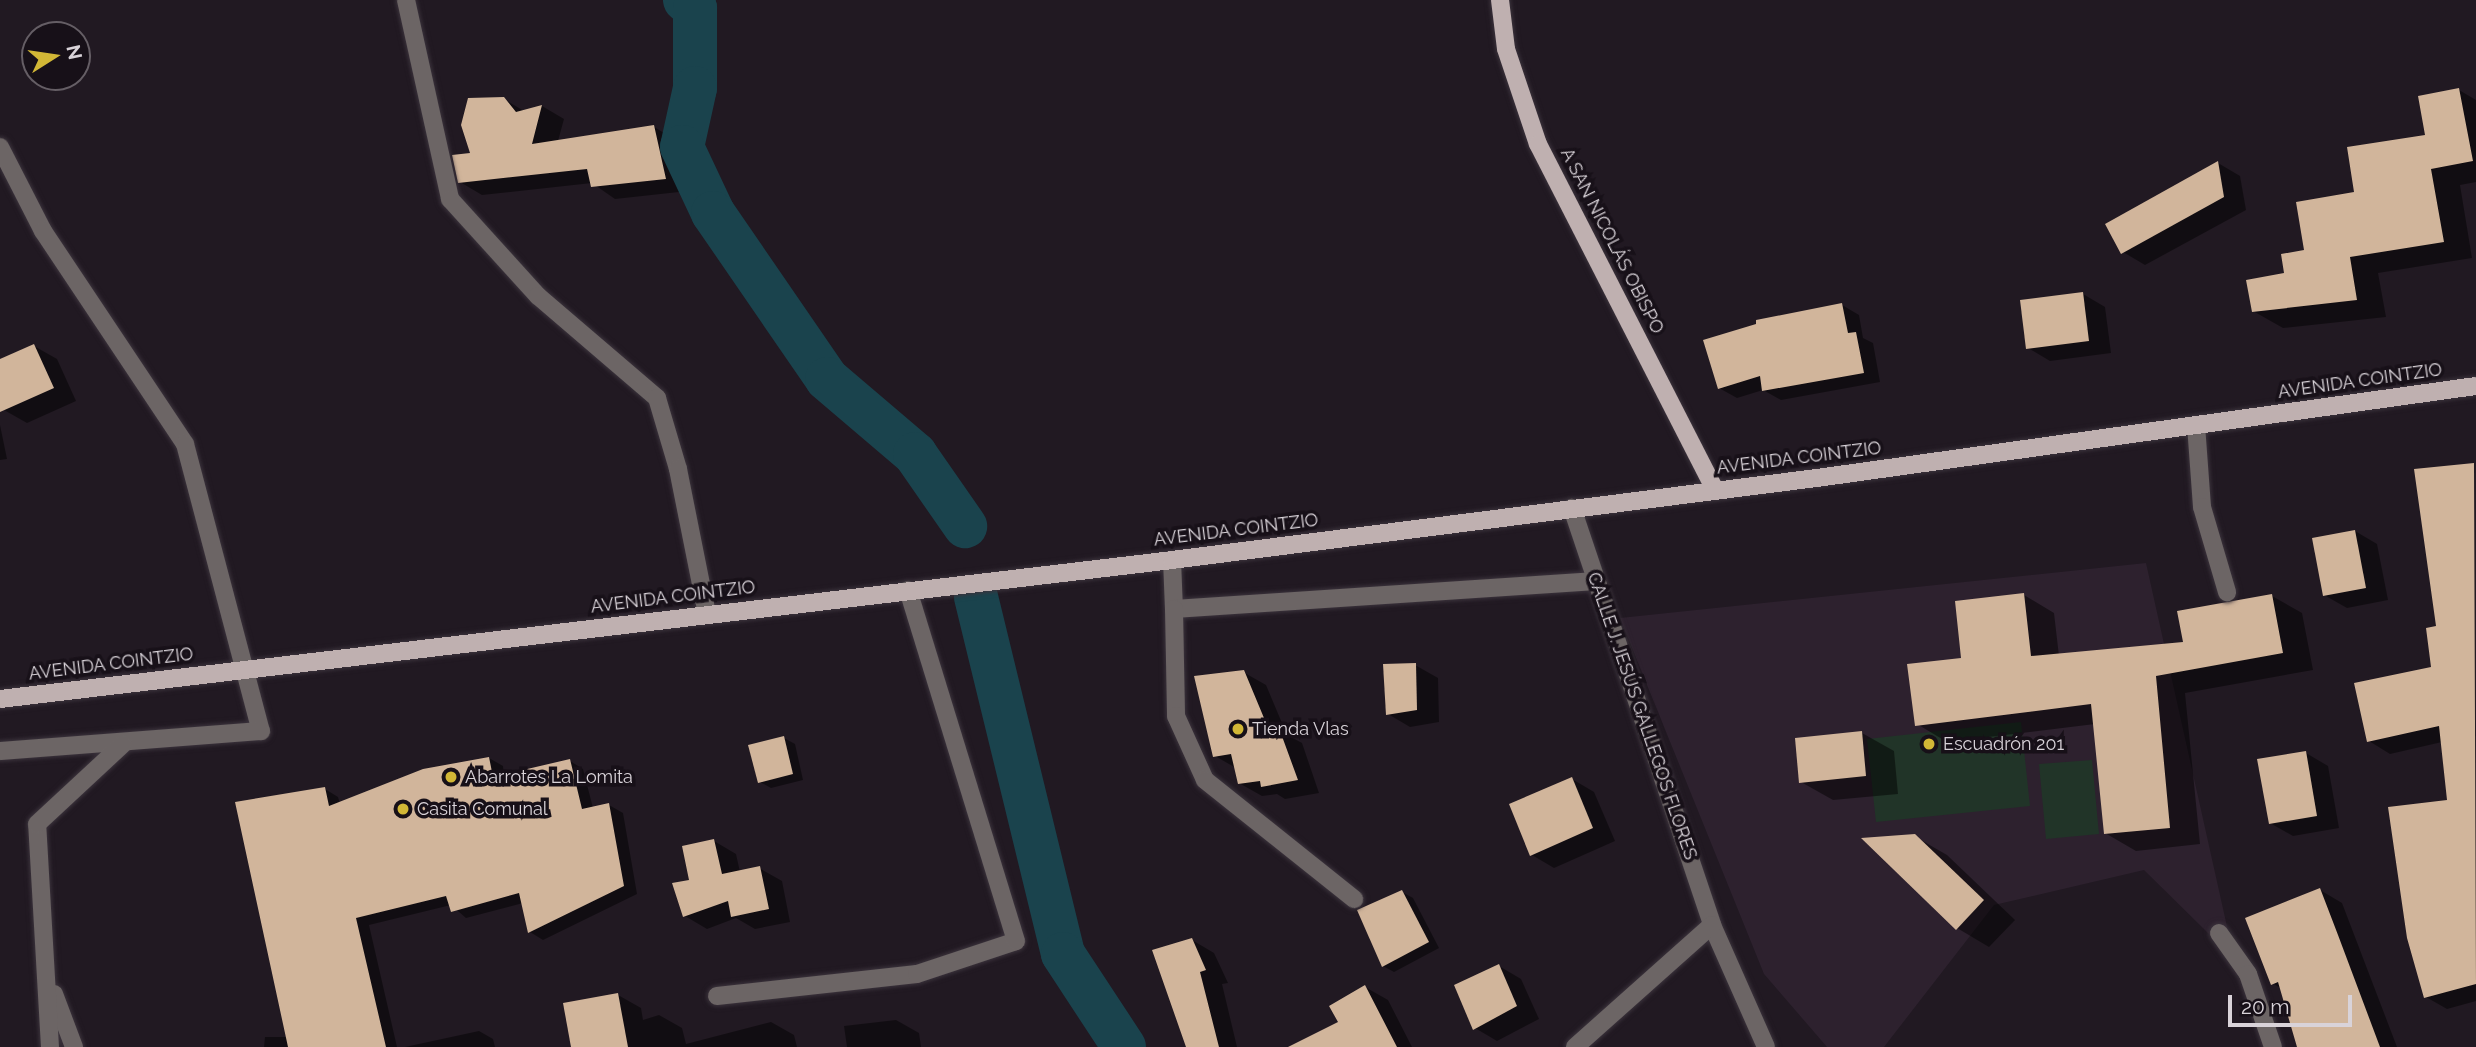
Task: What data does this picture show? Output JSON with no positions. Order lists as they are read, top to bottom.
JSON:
{
  "streets": {
    "main road": ["A SAN NICOLÁS OBISPO", "AVENIDA COINTZIO"],
    "street": ["CALLE J. JESÚS GALLEGOS FLORES"]
  },
  "crossings": [
    ["A SAN NICOLÁS OBISPO", "AVENIDA COINTZIO"],
    ["AVENIDA COINTZIO", "CALLE J. JESÚS GALLEGOS FLORES"]
  ],
  "places": [
    "Tienda Vlas",
    "Escuadrón 201",
    "Abarrotes La Lomita",
    "Casita Comunal"
  ],
  "scale_bar": "20 m",
  "north": "right"
}
